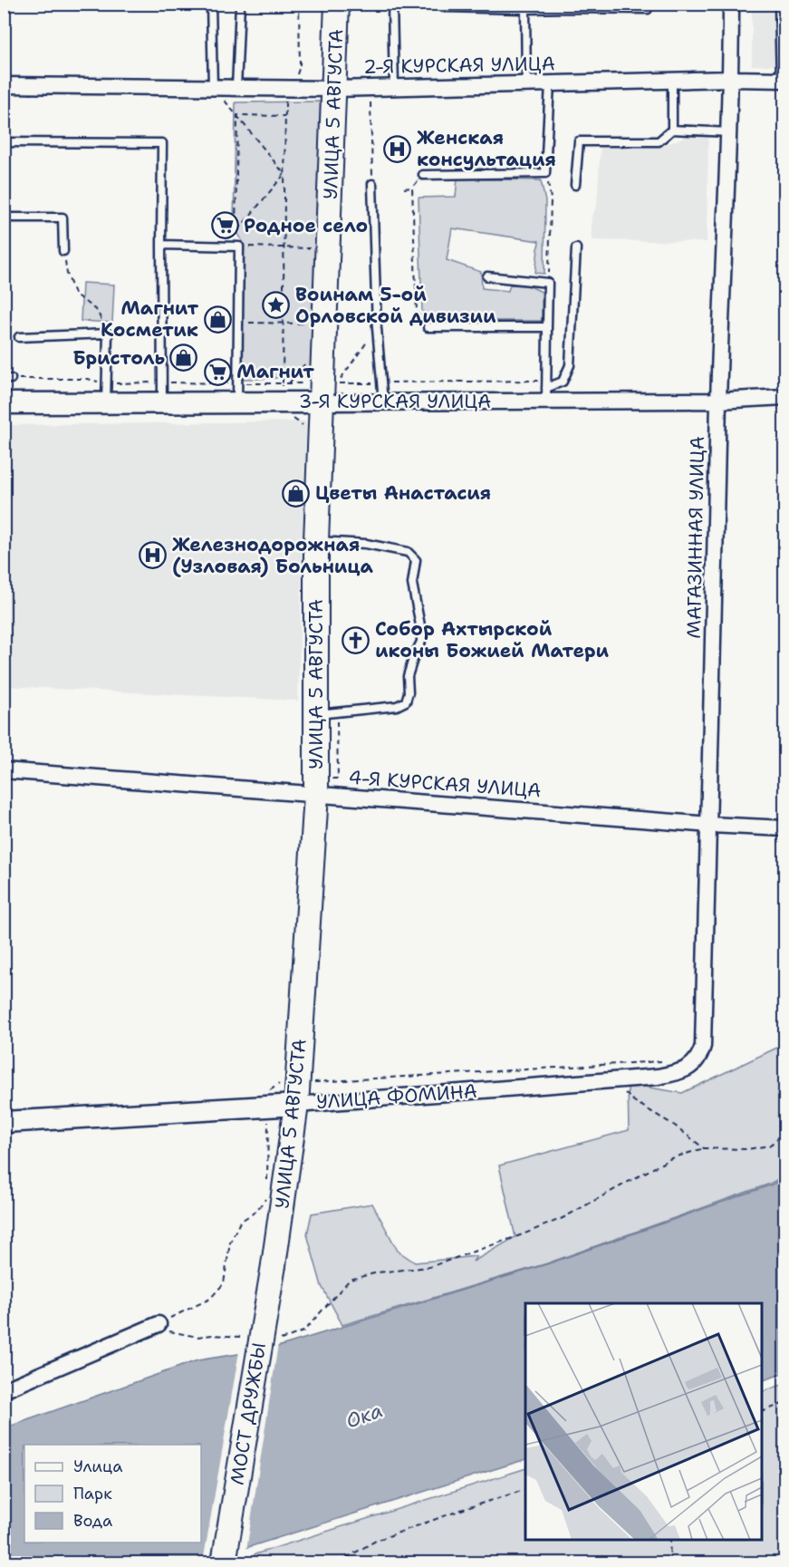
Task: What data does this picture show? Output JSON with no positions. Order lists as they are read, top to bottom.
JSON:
{
  "streets": {
    "main road": [
      "УЛИЦА 5 АВГУСТА",
      "3-Я КУРСКАЯ УЛИЦА",
      "УЛИЦА ФОМИНА",
      "МОСТ ДРУЖБЫ"
    ],
    "street": ["2-Я КУРСКАЯ УЛИЦА", "МАГАЗИННАЯ УЛИЦА", "4-Я КУРСКАЯ УЛИЦА"]
  },
  "crossings": [
    ["2-Я КУРСКАЯ УЛИЦА", "УЛИЦА 5 АВГУСТА"],
    ["2-Я КУРСКАЯ УЛИЦА", "МАГАЗИННАЯ УЛИЦА"],
    ["УЛИЦА 5 АВГУСТА", "3-Я КУРСКАЯ УЛИЦА"],
    ["УЛИЦА 5 АВГУСТА", "4-Я КУРСКАЯ УЛИЦА"],
    ["УЛИЦА 5 АВГУСТА", "УЛИЦА ФОМИНА"],
    ["УЛИЦА 5 АВГУСТА", "МОСТ ДРУЖБЫ"],
    ["3-Я КУРСКАЯ УЛИЦА", "МАГАЗИННАЯ УЛИЦА"],
    ["МАГАЗИННАЯ УЛИЦА", "4-Я КУРСКАЯ УЛИЦА"],
    ["МАГАЗИННАЯ УЛИЦА", "УЛИЦА ФОМИНА"]
  ],
  "water": ["Ока"],
  "places": {
    "hospital": ["Женская консультация", "Железнодорожная (Узловая) Больница"],
    "supermarket": ["Родное село", "Магнит"],
    "place": ["Воинам 5-ой Орловской дивизии"],
    "shop": ["Магнит Косметик", "Бристоль", "Цветы Анастасия"],
    "church": ["Собор Ахтырской иконы Божией Матери"]
  },
  "legend": ["Улица", "Парк", "Вода"]
}
